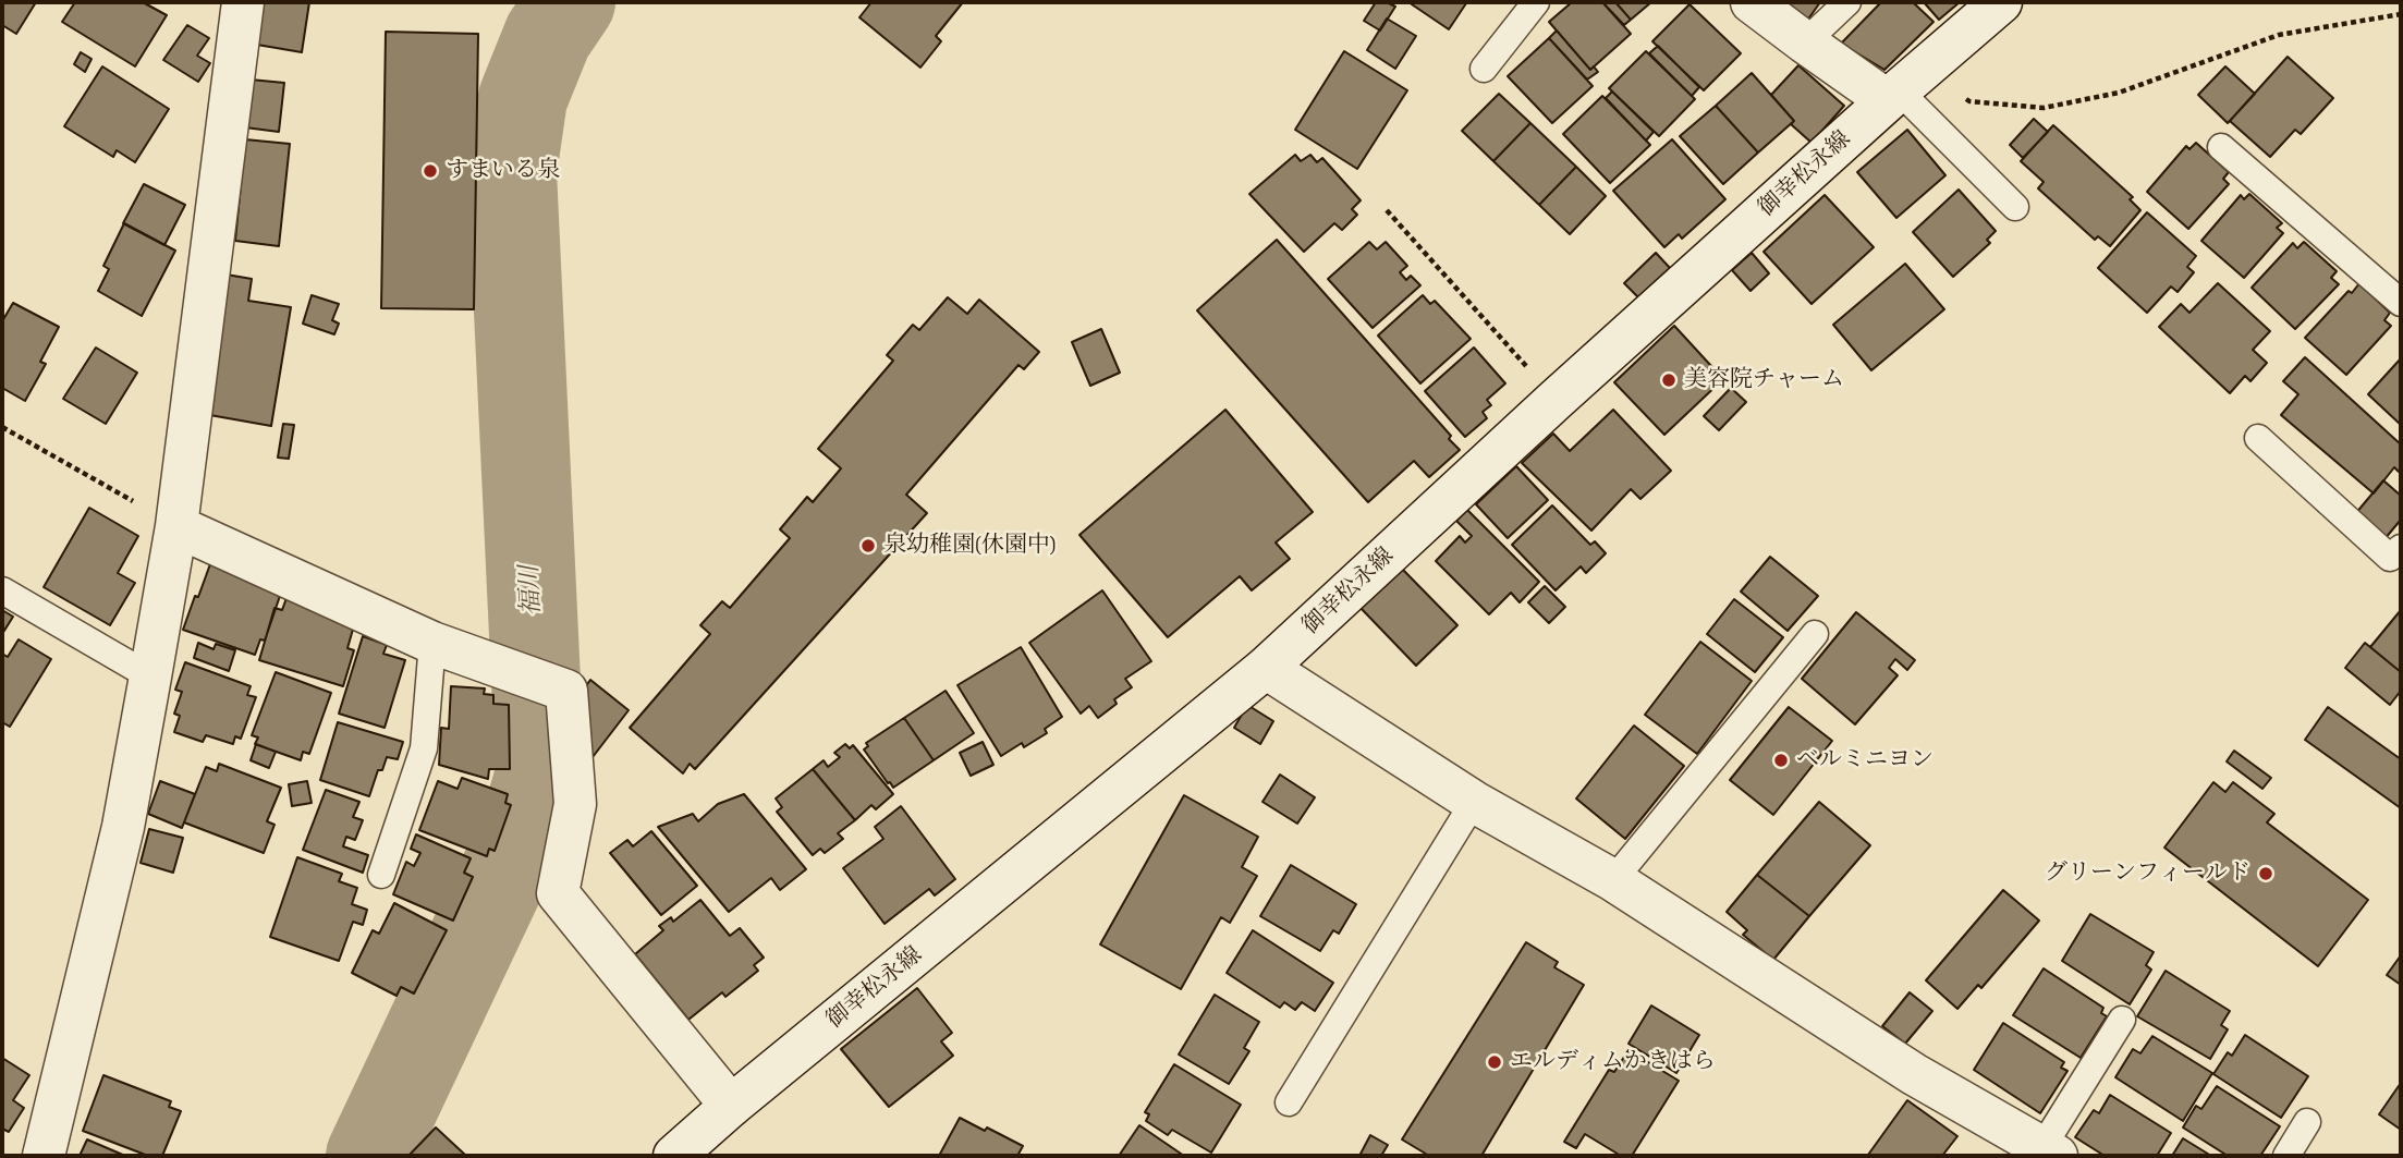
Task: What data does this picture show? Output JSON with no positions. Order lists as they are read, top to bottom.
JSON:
{
  "streets": {
    "street": ["御幸松永線"]
  },
  "water": ["福川"],
  "places": [
    "すまいる泉",
    "美容院チャーム",
    "泉幼稚園(休園中)",
    "ベルミニヨン",
    "グリーンフィールド",
    "エルディムかきはら"
  ]
}
